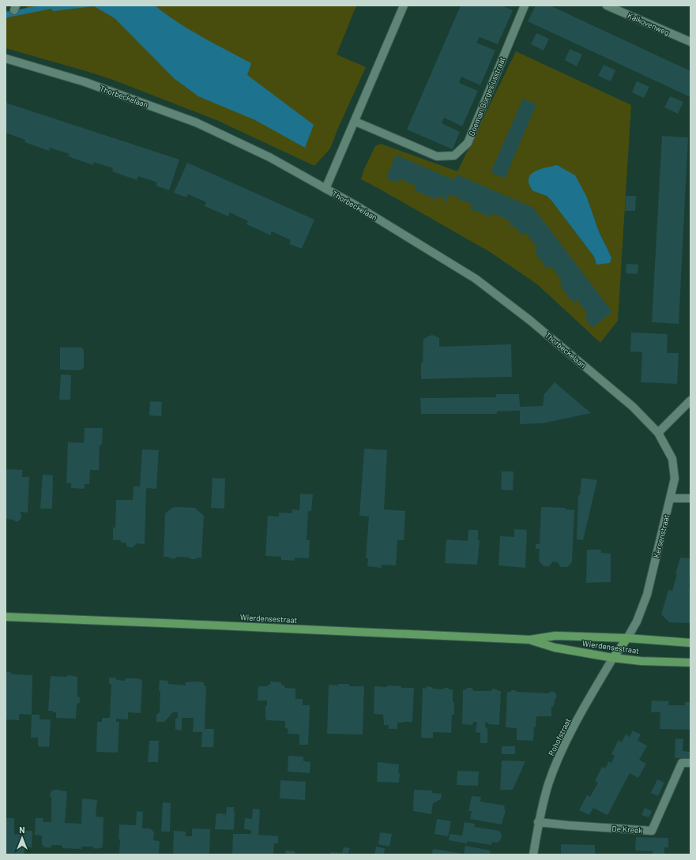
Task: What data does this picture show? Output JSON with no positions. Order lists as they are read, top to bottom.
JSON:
{
  "streets": {
    "main road": ["Wierdensestraat", "Rohofstraat"],
    "street": [
      "Kalkovenweg",
      "Thorbeckelaan",
      "Goeman Borgesiusstraat",
      "Kersenstraat",
      "De Kreek"
    ]
  },
  "crossings": [
    ["Thorbeckelaan", "Kersenstraat"],
    ["Kersenstraat", "Wierdensestraat"],
    ["Kersenstraat", "Rohofstraat"],
    ["Wierdensestraat", "Rohofstraat"],
    ["Rohofstraat", "De Kreek"]
  ],
  "north": "top"
}
